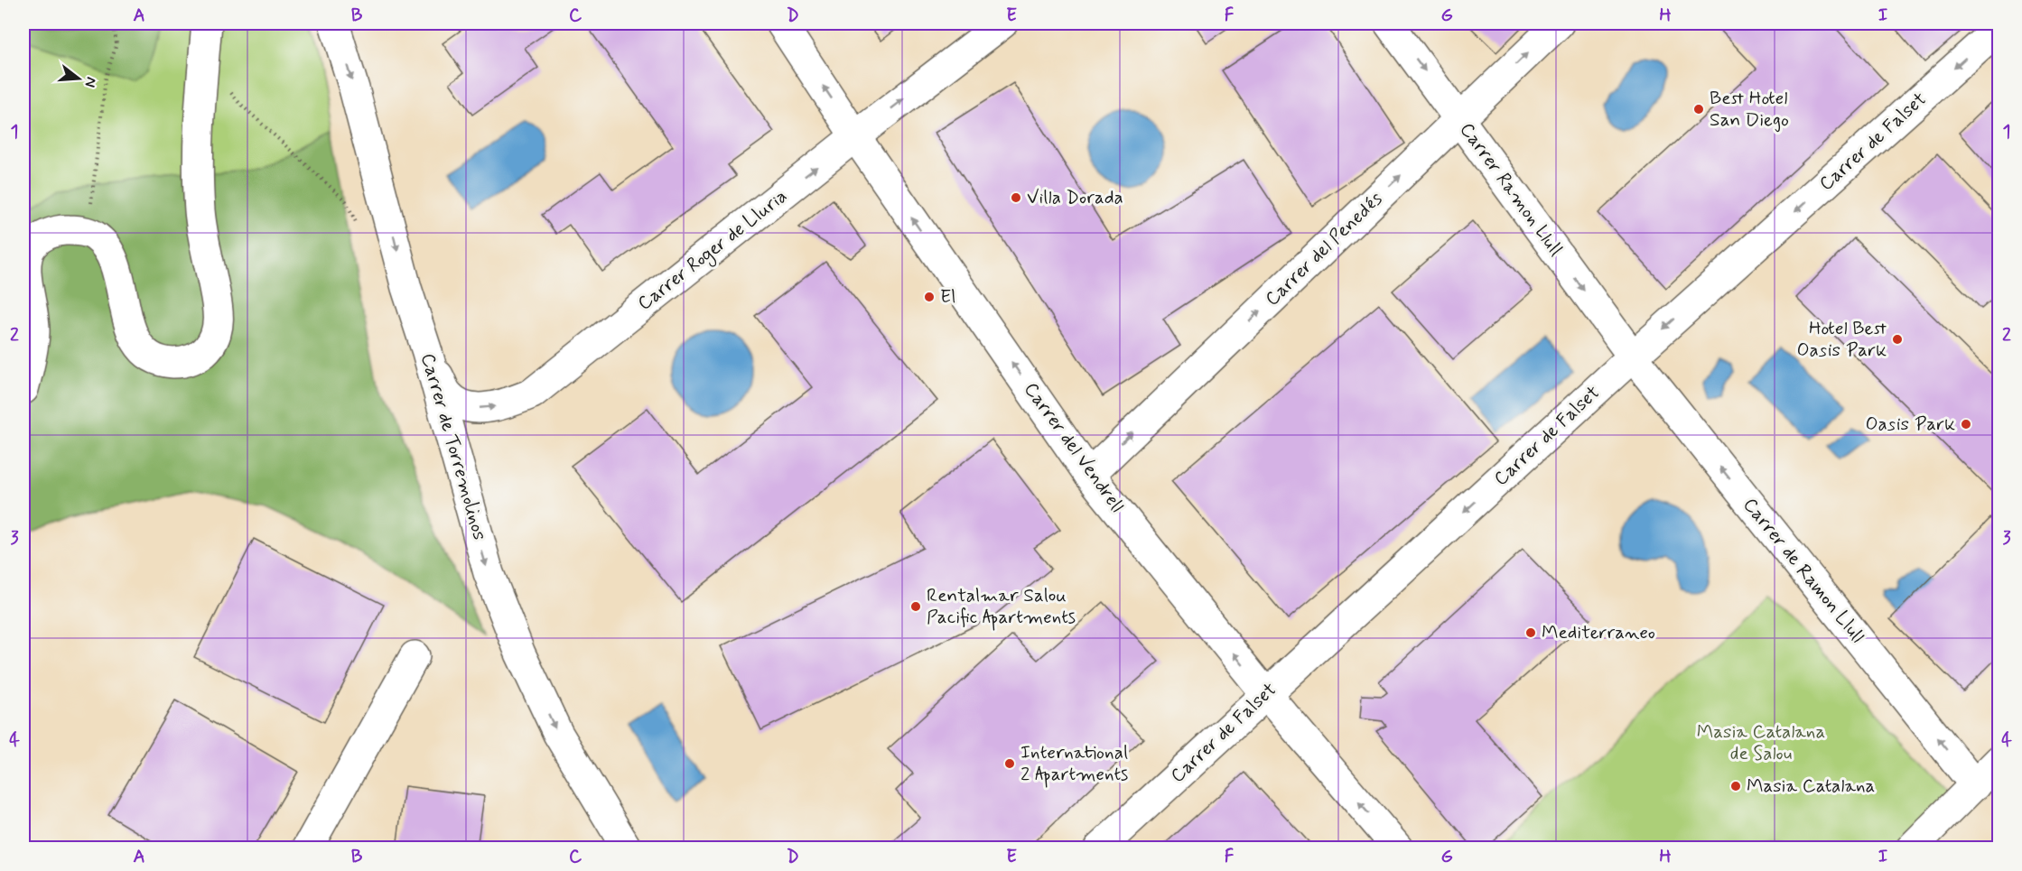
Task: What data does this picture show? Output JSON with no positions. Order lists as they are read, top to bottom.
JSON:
{
  "streets": {
    "street": [
      "Carrer de Falset",
      "Carrer Ramon Llull",
      "Carrer del Penedés",
      "Carrer Roger de Lluria",
      "Carrer de Torremolinos",
      "Carrer del Vendrell",
      "Carrer de Ramon Llull"
    ]
  },
  "crossings": [
    ["Carrer de Falset", "Carrer Ramon Llull"],
    ["Carrer de Falset", "Carrer del Vendrell"],
    ["Carrer de Falset", "Carrer de Ramon Llull"],
    ["Carrer Ramon Llull", "Carrer del Penedés"],
    ["Carrer Ramon Llull", "Carrer de Ramon Llull"],
    ["Carrer del Penedés", "Carrer del Vendrell"],
    ["Carrer Roger de Lluria", "Carrer de Torremolinos"],
    ["Carrer Roger de Lluria", "Carrer del Vendrell"]
  ],
  "one_way": [
    "Carrer de Falset",
    "Carrer Ramon Llull",
    "Carrer del Penedés",
    "Carrer Roger de Lluria",
    "Carrer de Torremolinos",
    "Carrer del Vendrell",
    "Carrer de Ramon Llull"
  ],
  "parks": ["Masia Catalana de Salou"],
  "places": [
    "Best Hotel San Diego",
    "Villa Dorada",
    "El",
    "Hotel Best Oasis Park",
    "Oasis Park",
    "Rentalmar Salou Pacific Apartments",
    "Mediterraneo",
    "International 2 Apartments",
    "Masia Catalana"
  ],
  "north": "right",
  "grid": {
    "columns": [
      "A",
      "B",
      "C",
      "D",
      "E",
      "F",
      "G",
      "H",
      "I"
    ],
    "rows": [
      "1",
      "2",
      "3",
      "4"
    ]
  }
}
